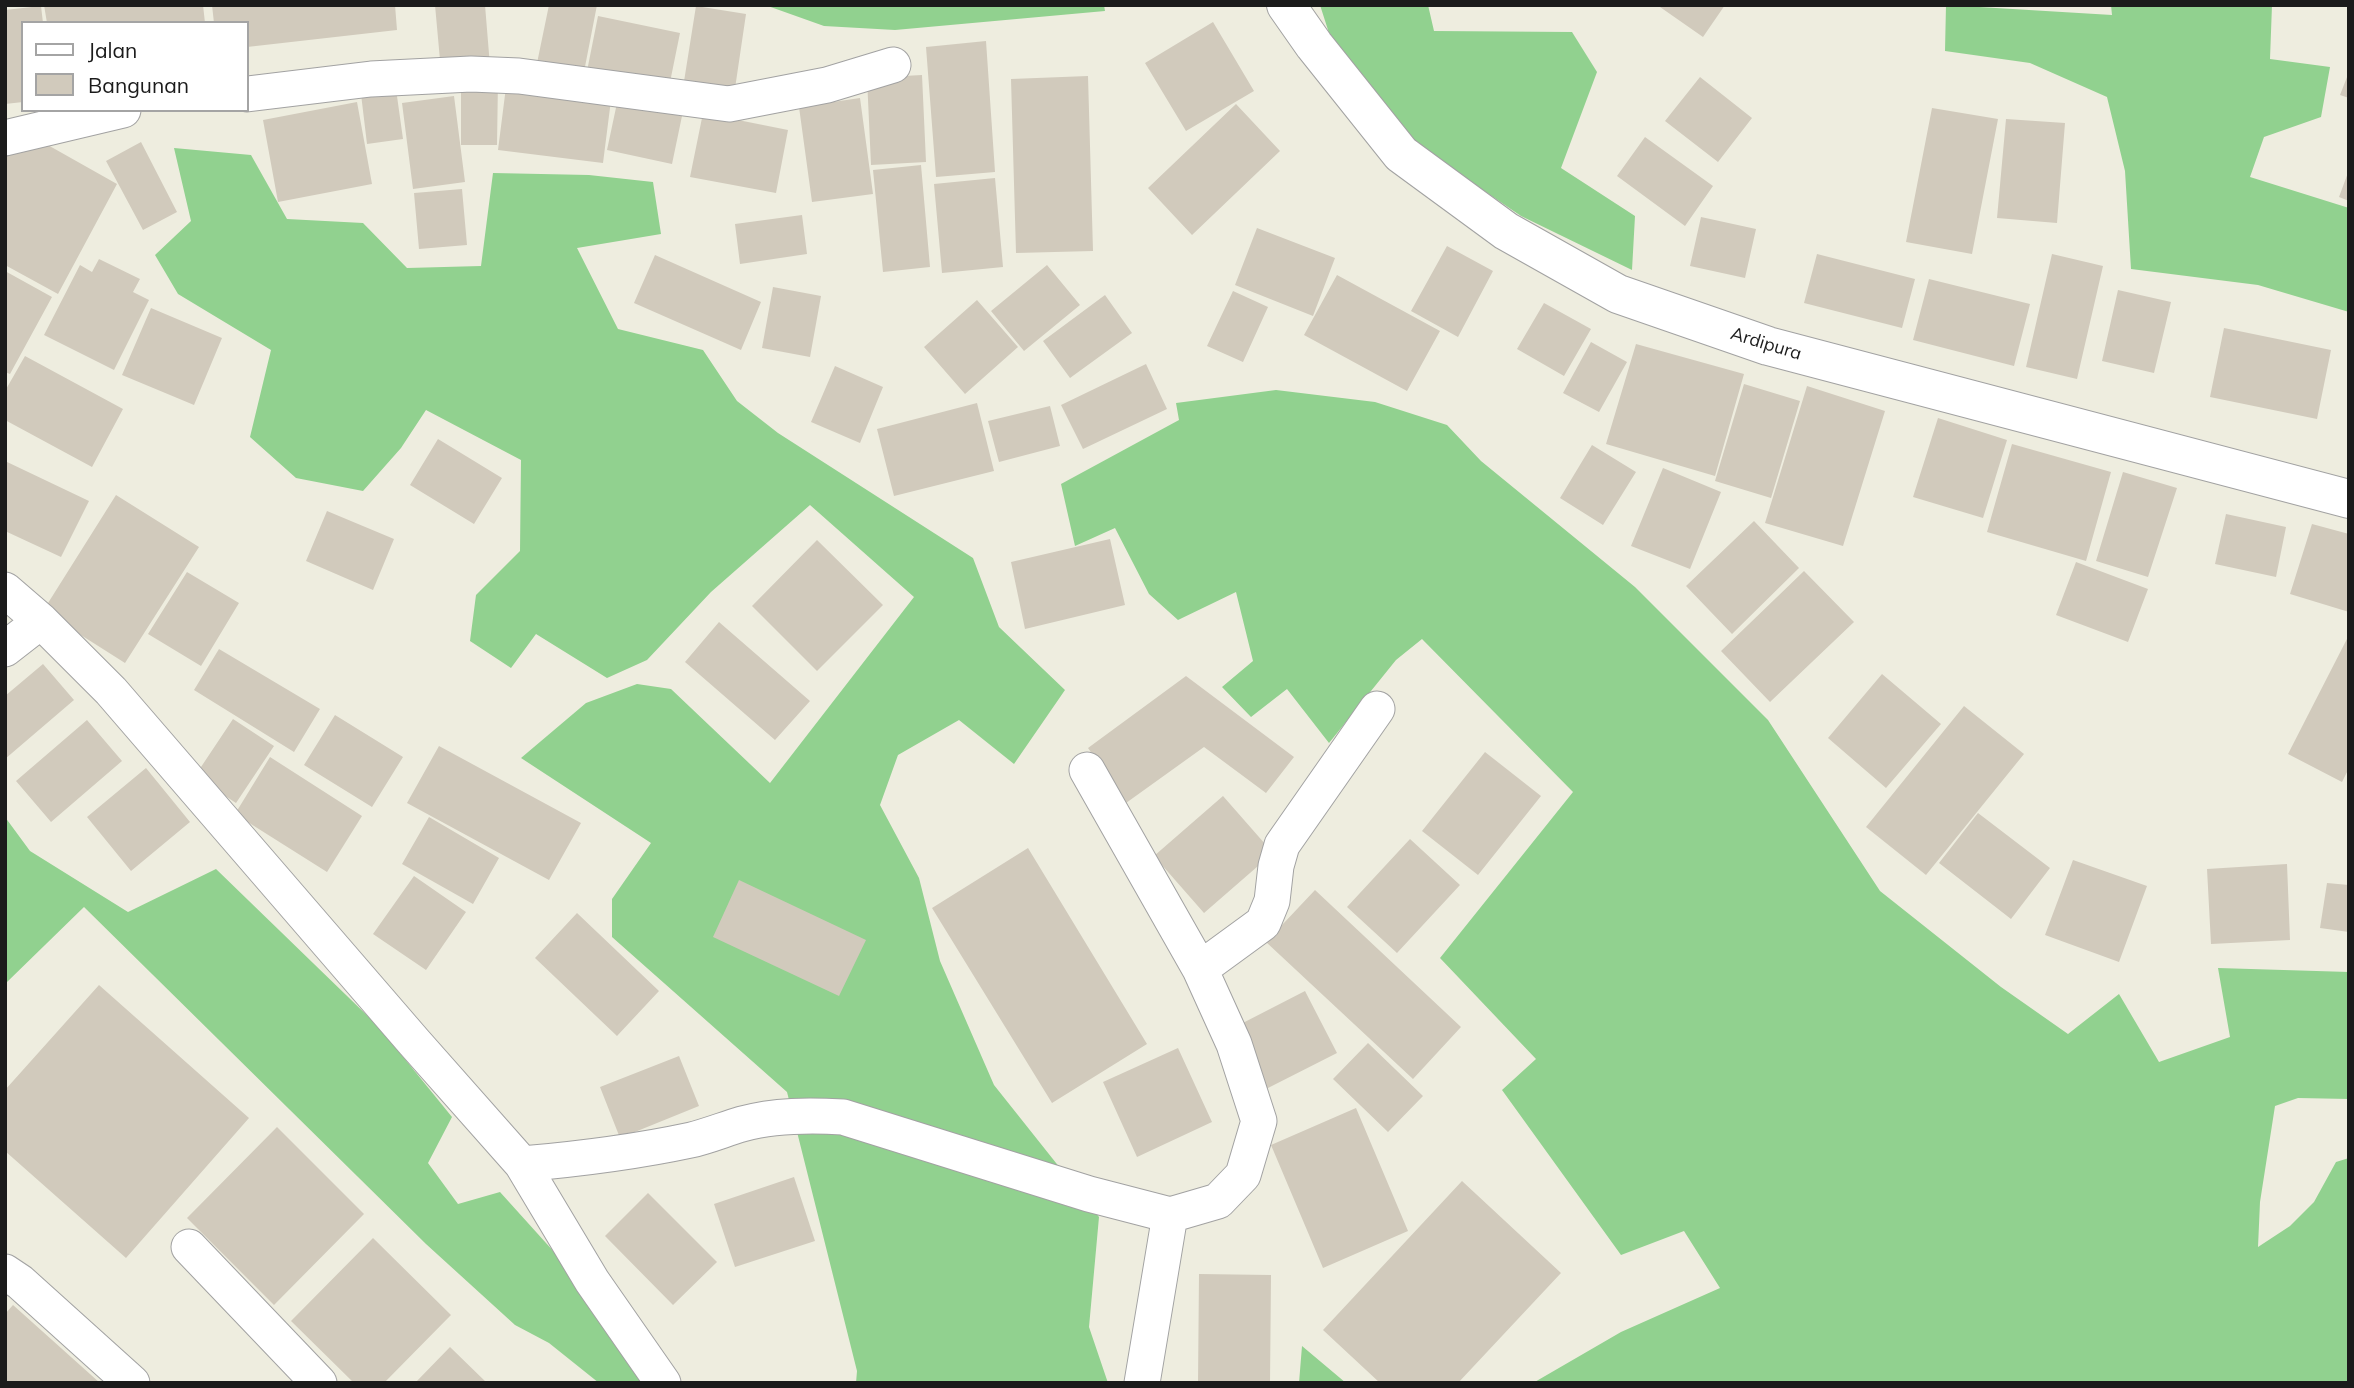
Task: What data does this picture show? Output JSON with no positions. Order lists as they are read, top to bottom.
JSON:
{
  "streets": {
    "street": ["Ardipura"]
  },
  "legend": ["Jalan", "Bangunan"]
}
